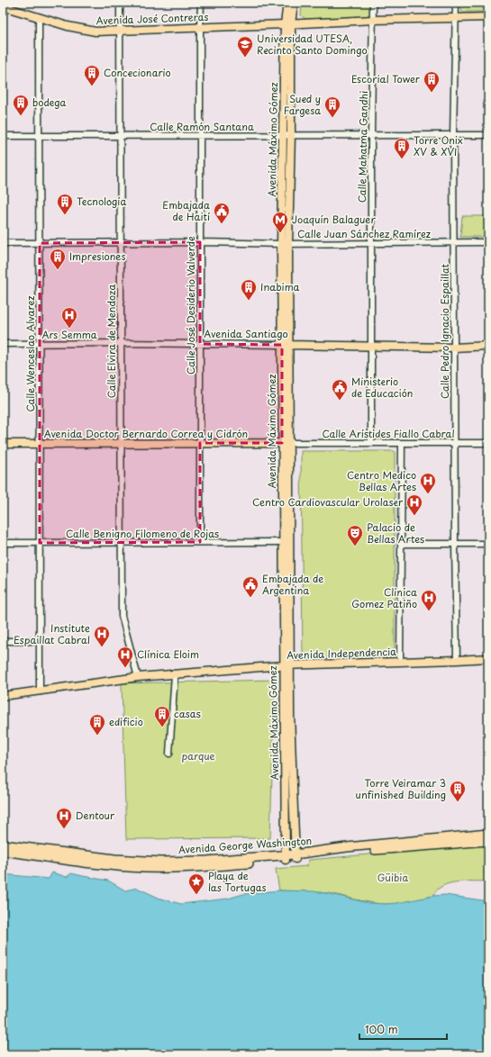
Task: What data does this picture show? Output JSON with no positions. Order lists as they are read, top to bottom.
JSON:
{
  "streets": {
    "highway": ["Avenida George Washington"],
    "main road": [
      "Avenida José Contreras",
      "Avenida Máximo Gómez",
      "Avenida Santiago",
      "Avenida Doctor Bernardo Correa y Cidrón",
      "Avenida Independencia"
    ],
    "street": [
      "Calle Ramón Santana",
      "Calle Mahatma Gandhi",
      "Calle Juan Sánchez Ramírez",
      "Calle José Desiderio Valverde",
      "Calle Pedro Ignacio Espaillat",
      "Calle Elvira de Mendoza",
      "Calle Wenceslao Alvarez",
      "Calle Arístides Fiallo Cabral",
      "Calle Benigno Filomeno de Rojas"
    ]
  },
  "crossings": [
    ["Avenida José Contreras", "Avenida Máximo Gómez"],
    ["Avenida José Contreras", "Calle Mahatma Gandhi"],
    ["Avenida José Contreras", "Calle José Desiderio Valverde"],
    ["Avenida José Contreras", "Calle Pedro Ignacio Espaillat"],
    ["Avenida José Contreras", "Calle Elvira de Mendoza"],
    ["Avenida José Contreras", "Calle Wenceslao Alvarez"],
    ["Calle Ramón Santana", "Avenida Máximo Gómez"],
    ["Calle Ramón Santana", "Calle Mahatma Gandhi"],
    ["Calle Ramón Santana", "Calle José Desiderio Valverde"],
    ["Calle Ramón Santana", "Calle Pedro Ignacio Espaillat"],
    ["Calle Ramón Santana", "Calle Elvira de Mendoza"],
    ["Calle Ramón Santana", "Calle Wenceslao Alvarez"],
    ["Avenida Máximo Gómez", "Calle Juan Sánchez Ramírez"],
    ["Avenida Máximo Gómez", "Avenida Santiago"],
    ["Avenida Máximo Gómez", "Avenida Doctor Bernardo Correa y Cidrón"],
    ["Avenida Máximo Gómez", "Calle Arístides Fiallo Cabral"],
    ["Avenida Máximo Gómez", "Calle Benigno Filomeno de Rojas"],
    ["Avenida Máximo Gómez", "Avenida Independencia"],
    ["Avenida Máximo Gómez", "Avenida George Washington"],
    ["Calle Mahatma Gandhi", "Calle Juan Sánchez Ramírez"],
    ["Calle Mahatma Gandhi", "Avenida Santiago"],
    ["Calle Mahatma Gandhi", "Calle Arístides Fiallo Cabral"],
    ["Calle Juan Sánchez Ramírez", "Calle José Desiderio Valverde"],
    ["Calle Juan Sánchez Ramírez", "Calle Pedro Ignacio Espaillat"],
    ["Calle Juan Sánchez Ramírez", "Calle Elvira de Mendoza"],
    ["Calle Juan Sánchez Ramírez", "Calle Wenceslao Alvarez"],
    ["Calle José Desiderio Valverde", "Avenida Santiago"],
    ["Calle José Desiderio Valverde", "Avenida Doctor Bernardo Correa y Cidrón"],
    ["Calle José Desiderio Valverde", "Calle Benigno Filomeno de Rojas"],
    ["Calle Pedro Ignacio Espaillat", "Avenida Santiago"],
    ["Calle Pedro Ignacio Espaillat", "Calle Arístides Fiallo Cabral"],
    ["Calle Pedro Ignacio Espaillat", "Avenida Independencia"],
    ["Avenida Santiago", "Calle Elvira de Mendoza"],
    ["Avenida Santiago", "Calle Wenceslao Alvarez"],
    ["Calle Elvira de Mendoza", "Avenida Doctor Bernardo Correa y Cidrón"],
    ["Calle Elvira de Mendoza", "Calle Benigno Filomeno de Rojas"],
    ["Calle Elvira de Mendoza", "Avenida Independencia"],
    ["Calle Wenceslao Alvarez", "Avenida Doctor Bernardo Correa y Cidrón"],
    ["Calle Wenceslao Alvarez", "Calle Benigno Filomeno de Rojas"],
    ["Calle Wenceslao Alvarez", "Avenida Independencia"],
    ["Avenida Doctor Bernardo Correa y Cidrón", "Calle Arístides Fiallo Cabral"]
  ],
  "parks": ["parque", "Güibia"],
  "places": {
    "school or university": ["Universidad UTESA, Recinto Santo Domingo"],
    "building": [
      "Concecionario",
      "Escorial Tower",
      "bodega",
      "Sued y Fargesa",
      "Torre Onix XV & XVI",
      "Tecnología",
      "Impresiones",
      "Inabima",
      "casas",
      "edificio",
      "Torre Veiramar 3 unfinished Building"
    ],
    "public building": ["Embajada de Haití", "Ministerio de Educación", "Embajada de Argentina"],
    "metro station": ["Joaquín Balaguer"],
    "hospital": [
      "Ars Semma",
      "Centro Medico Bellas Artes",
      "Centro Cardiovascular Urolaser",
      "Clinica Gomez Patiño",
      "Institute Espaillat Cabral",
      "Clínica Eloim",
      "Dentour"
    ],
    "theatre": ["Palacio de Bellas Artes"],
    "place": ["Playa de las Tortugas"]
  },
  "scale_bar": "100 m"
}
